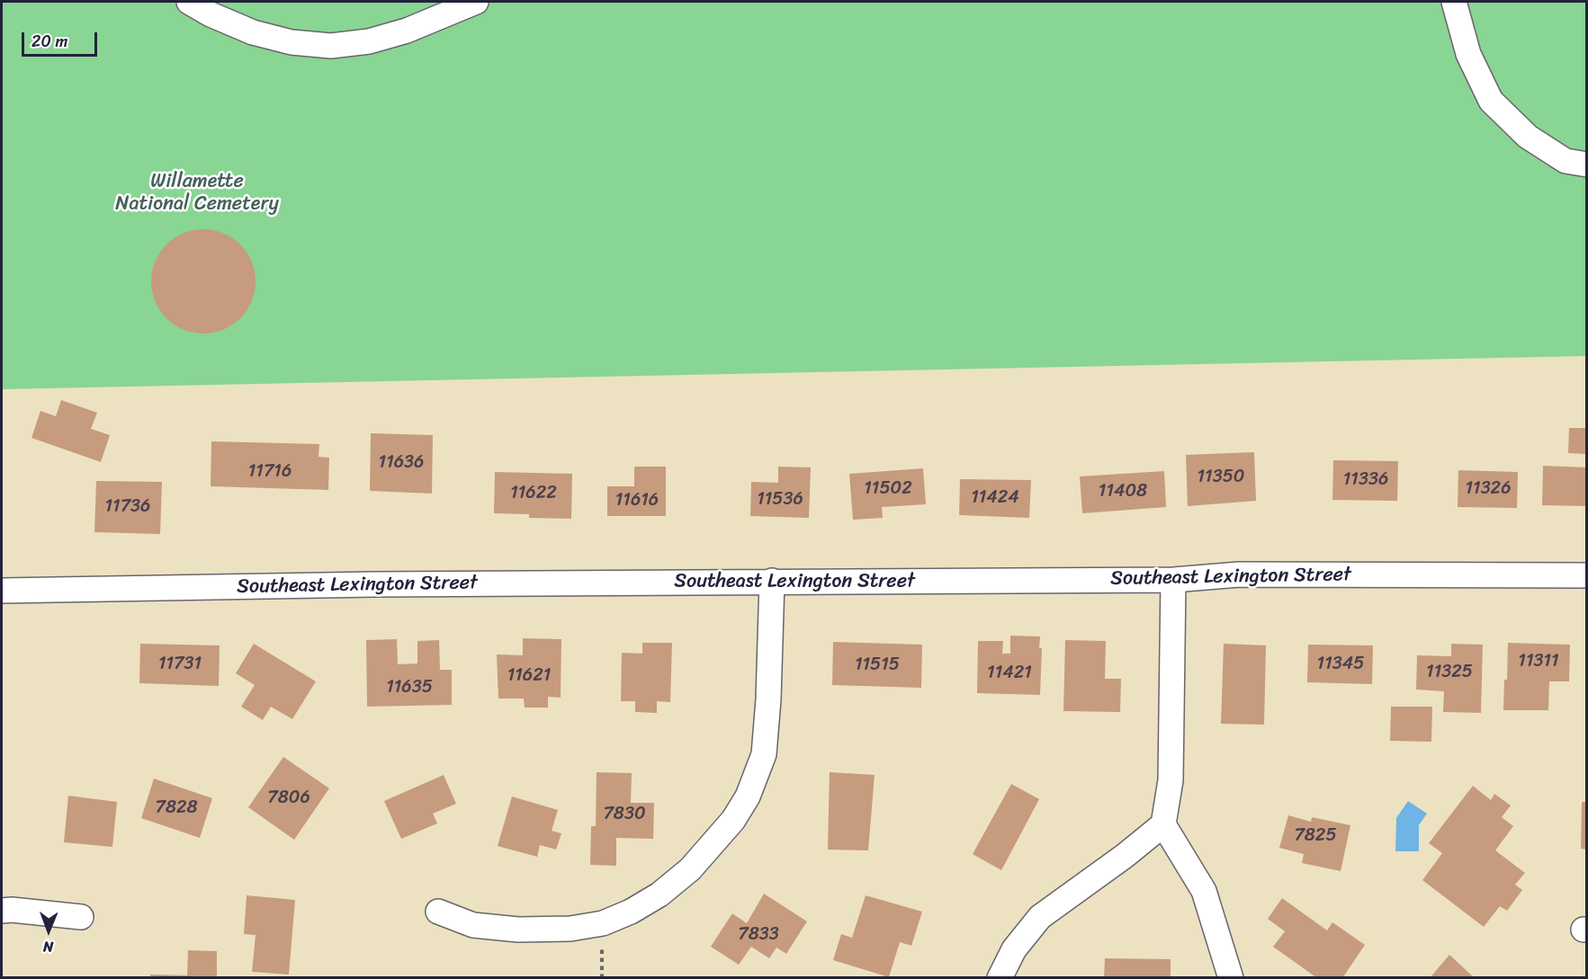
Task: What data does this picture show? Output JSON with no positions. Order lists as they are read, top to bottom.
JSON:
{
  "streets": {
    "street": ["Southeast Lexington Street"]
  },
  "parks": ["Willamette National Cemetery"],
  "house_numbers": [
    "11636",
    "11716",
    "11350",
    "11336",
    "11502",
    "11326",
    "11408",
    "11622",
    "11424",
    "11536",
    "11616",
    "11736",
    "11311",
    "11731",
    "11345",
    "11515",
    "11325",
    "11421",
    "11621",
    "11635",
    "7806",
    "7828",
    "7830",
    "7825",
    "7833"
  ],
  "scale_bar": "20 m",
  "north": "bottom"
}
